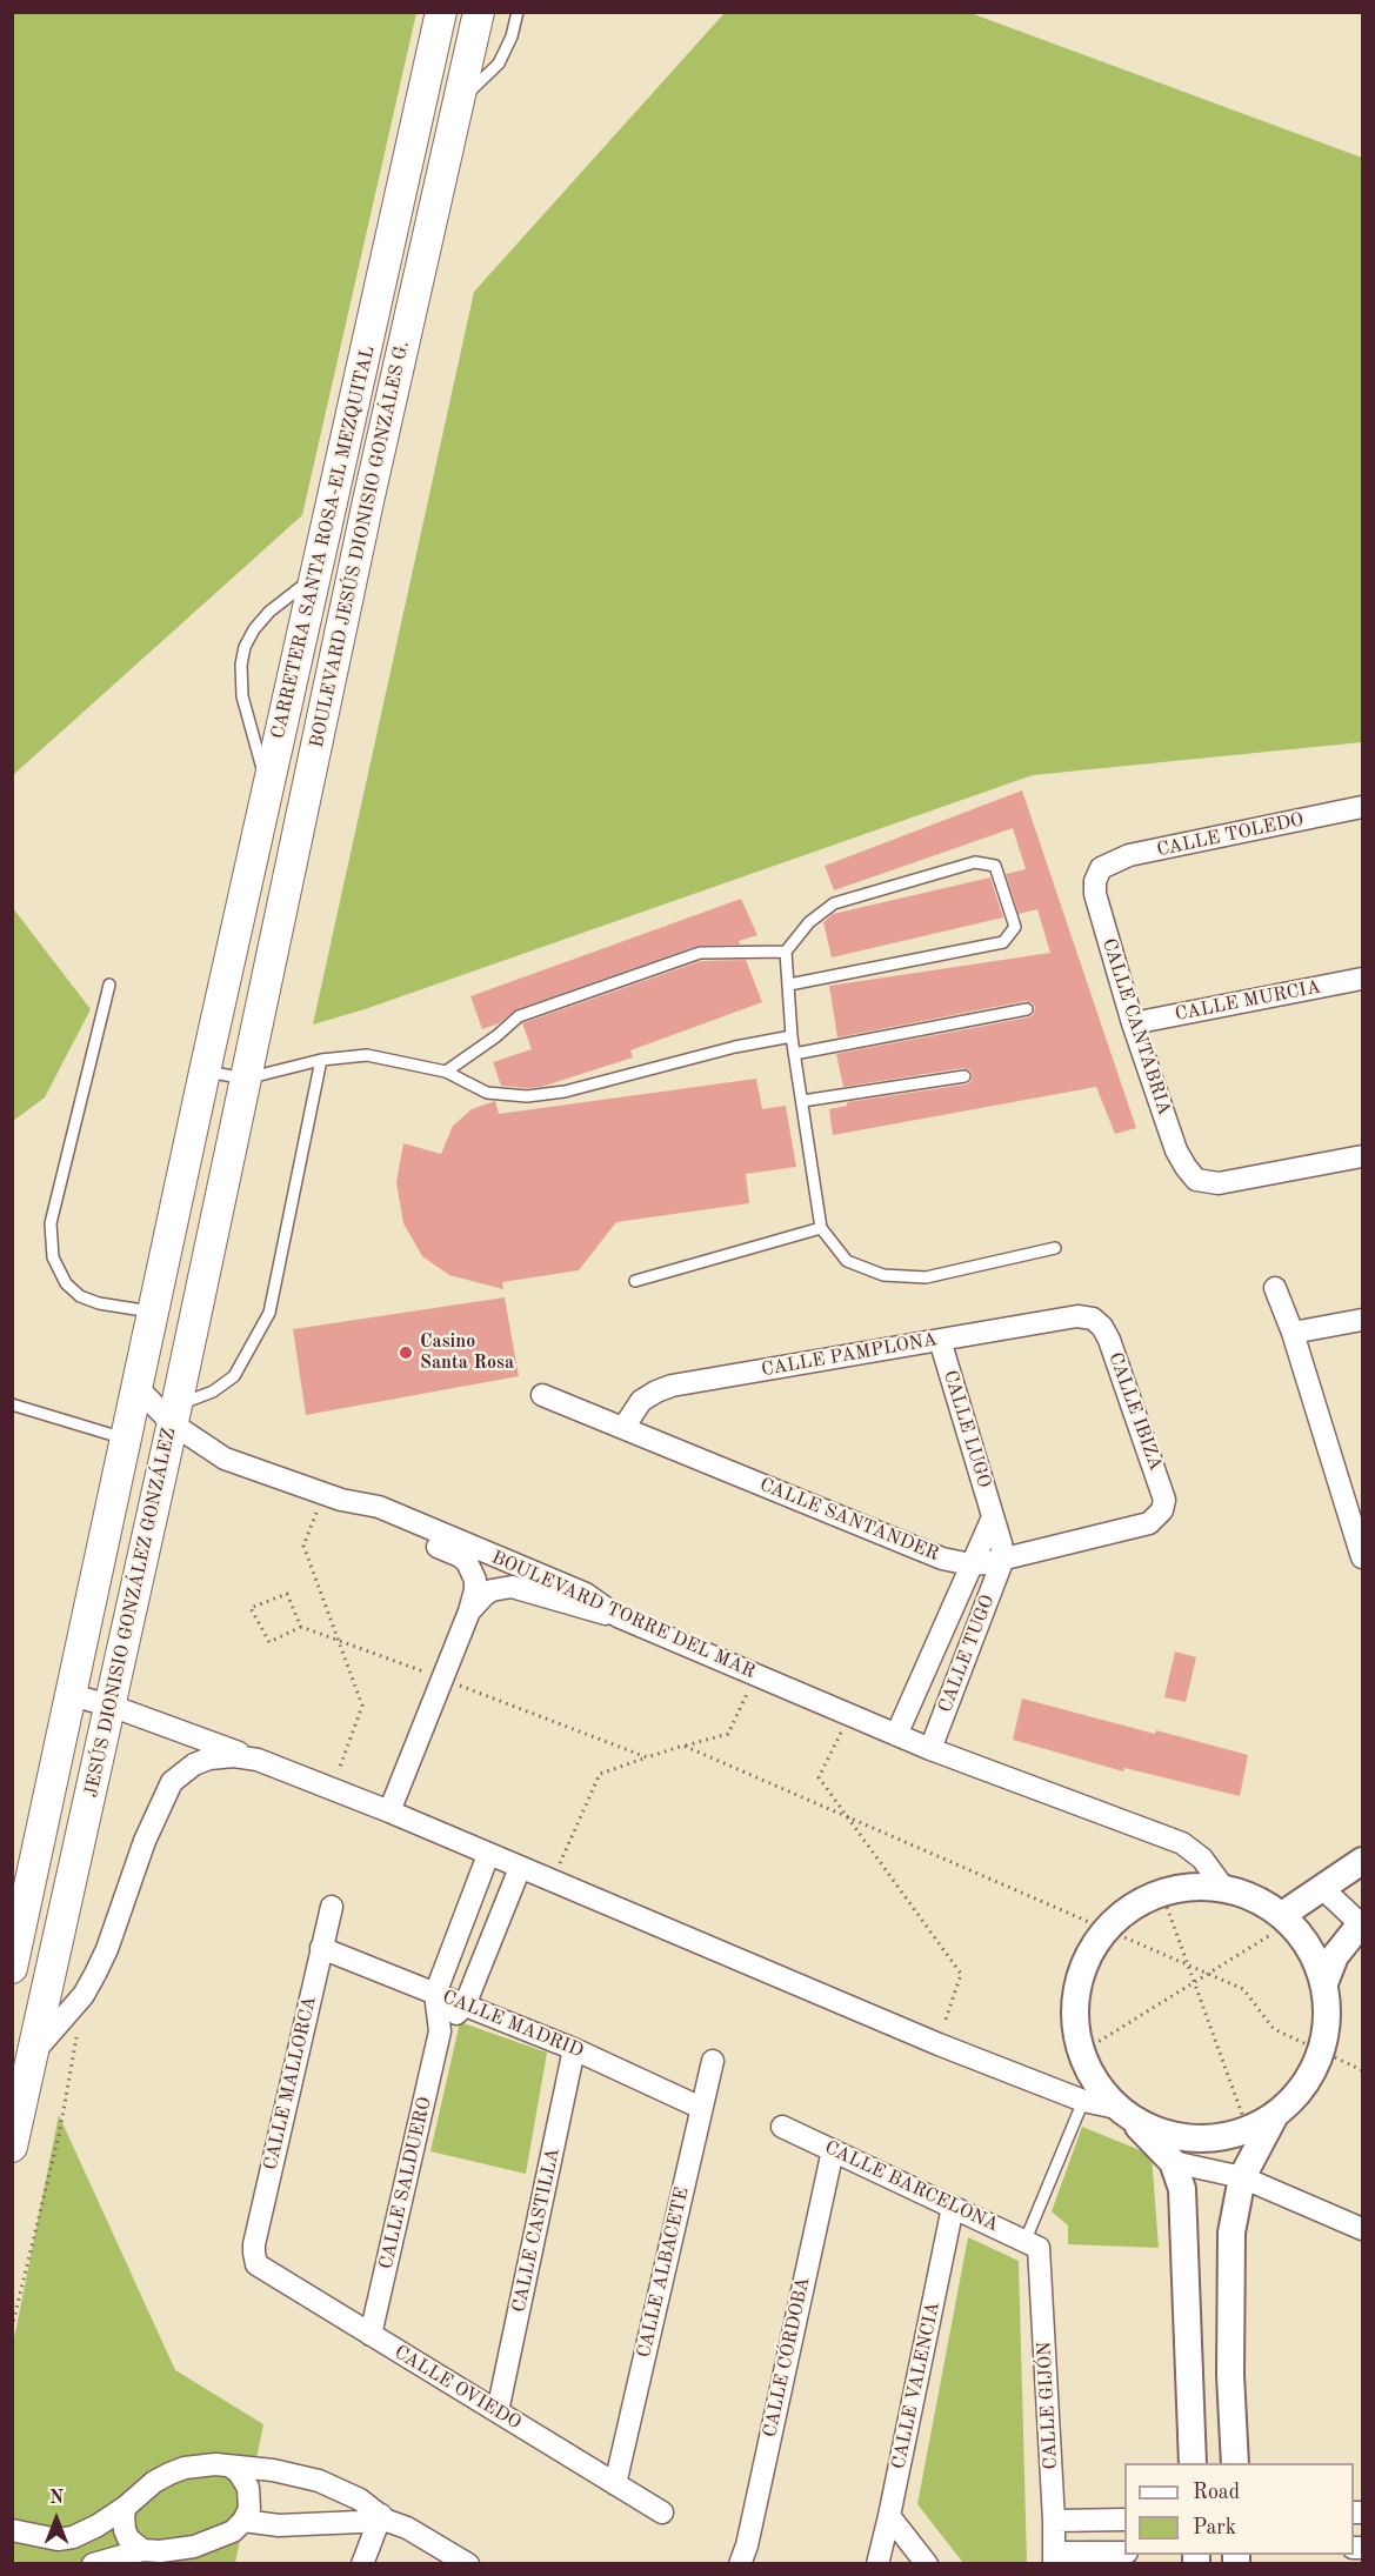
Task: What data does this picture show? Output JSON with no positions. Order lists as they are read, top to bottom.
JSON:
{
  "streets": {
    "main road": ["CARRETERA SANTA ROSA-EL MEZQUITAL", "BOULEVARD JESÚS DIONISIO GONZÁLES G.", "JESÚS DIONISIO GONZÁLEZ GONZÁLEZ"],
    "street": [
      "CALLE TOLEDO",
      "CALLE MURCIA",
      "CALLE CANTABRIA",
      "CALLE PAMPLONA",
      "CALLE IBIZA",
      "CALLE LUGO",
      "CALLE SANTANDER",
      "BOULEVARD TORRE DEL MAR",
      "CALLE TUGO",
      "CALLE MADRID",
      "CALLE MALLORCA",
      "CALLE SALDUERO",
      "CALLE BARCELONA",
      "CALLE CASTILLA",
      "CALLE ALBACETE",
      "CALLE CÓRDOBA",
      "CALLE VALENCIA",
      "CALLE OVIEDO",
      "CALLE GIJÓN"
    ]
  },
  "crossings": [
    ["CARRETERA SANTA ROSA-EL MEZQUITAL", "JESÚS DIONISIO GONZÁLEZ GONZÁLEZ"],
    ["BOULEVARD JESÚS DIONISIO GONZÁLES G.", "JESÚS DIONISIO GONZÁLEZ GONZÁLEZ"],
    ["CALLE TOLEDO", "CALLE CANTABRIA"],
    ["CALLE MURCIA", "CALLE CANTABRIA"],
    ["CALLE PAMPLONA", "CALLE IBIZA"],
    ["CALLE PAMPLONA", "CALLE LUGO"],
    ["CALLE PAMPLONA", "CALLE SANTANDER"],
    ["CALLE IBIZA", "CALLE SANTANDER"],
    ["CALLE LUGO", "CALLE SANTANDER"],
    ["CALLE LUGO", "CALLE TUGO"],
    ["CALLE SANTANDER", "CALLE TUGO"],
    ["JESÚS DIONISIO GONZÁLEZ GONZÁLEZ", "BOULEVARD TORRE DEL MAR"],
    ["BOULEVARD TORRE DEL MAR", "CALLE TUGO"],
    ["CALLE MADRID", "CALLE MALLORCA"],
    ["CALLE MADRID", "CALLE SALDUERO"],
    ["CALLE MADRID", "CALLE CASTILLA"],
    ["CALLE MADRID", "CALLE ALBACETE"],
    ["CALLE MALLORCA", "CALLE OVIEDO"],
    ["CALLE SALDUERO", "CALLE OVIEDO"],
    ["CALLE BARCELONA", "CALLE CÓRDOBA"],
    ["CALLE BARCELONA", "CALLE VALENCIA"],
    ["CALLE BARCELONA", "CALLE GIJÓN"],
    ["CALLE CASTILLA", "CALLE OVIEDO"],
    ["CALLE ALBACETE", "CALLE OVIEDO"]
  ],
  "places": ["Casino Santa Rosa"],
  "legend": ["Road", "Park"],
  "north": "top"
}
